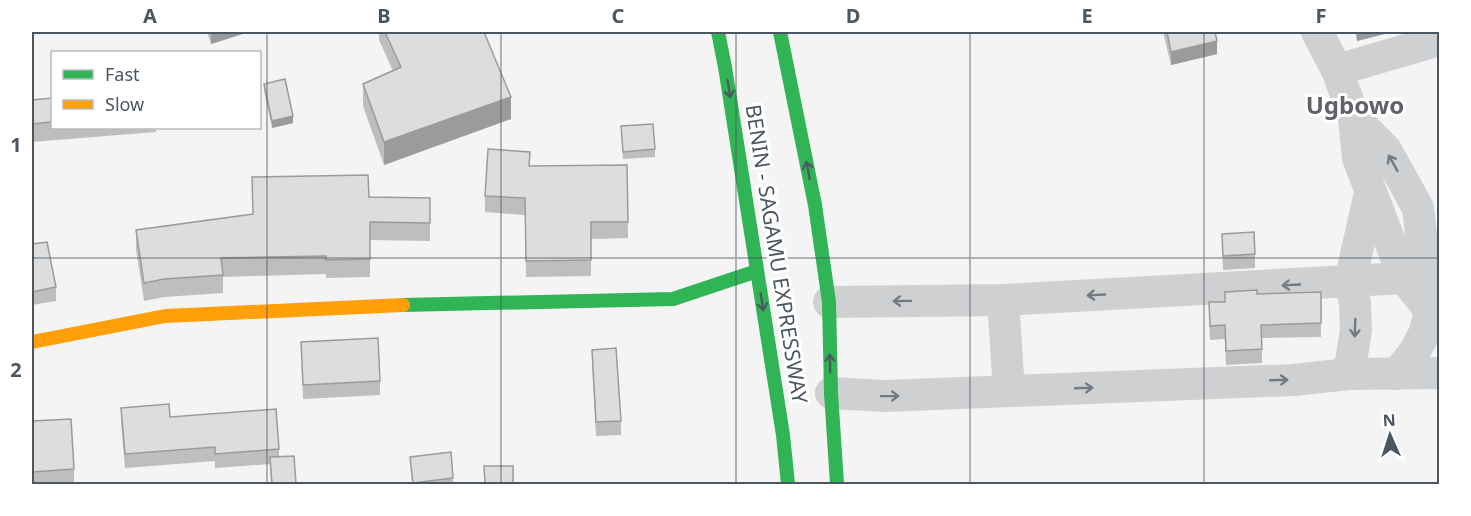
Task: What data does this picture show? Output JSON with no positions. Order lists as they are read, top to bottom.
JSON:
{
  "streets": {
    "main road": ["BENIN - SAGAMU EXPRESSWAY"]
  },
  "districts": ["Ugbowo"],
  "legend": ["Fast", "Slow"],
  "north": "top",
  "grid": {
    "columns": [
      "A",
      "B",
      "C",
      "D",
      "E",
      "F"
    ],
    "rows": ["1", "2"]
  }
}
